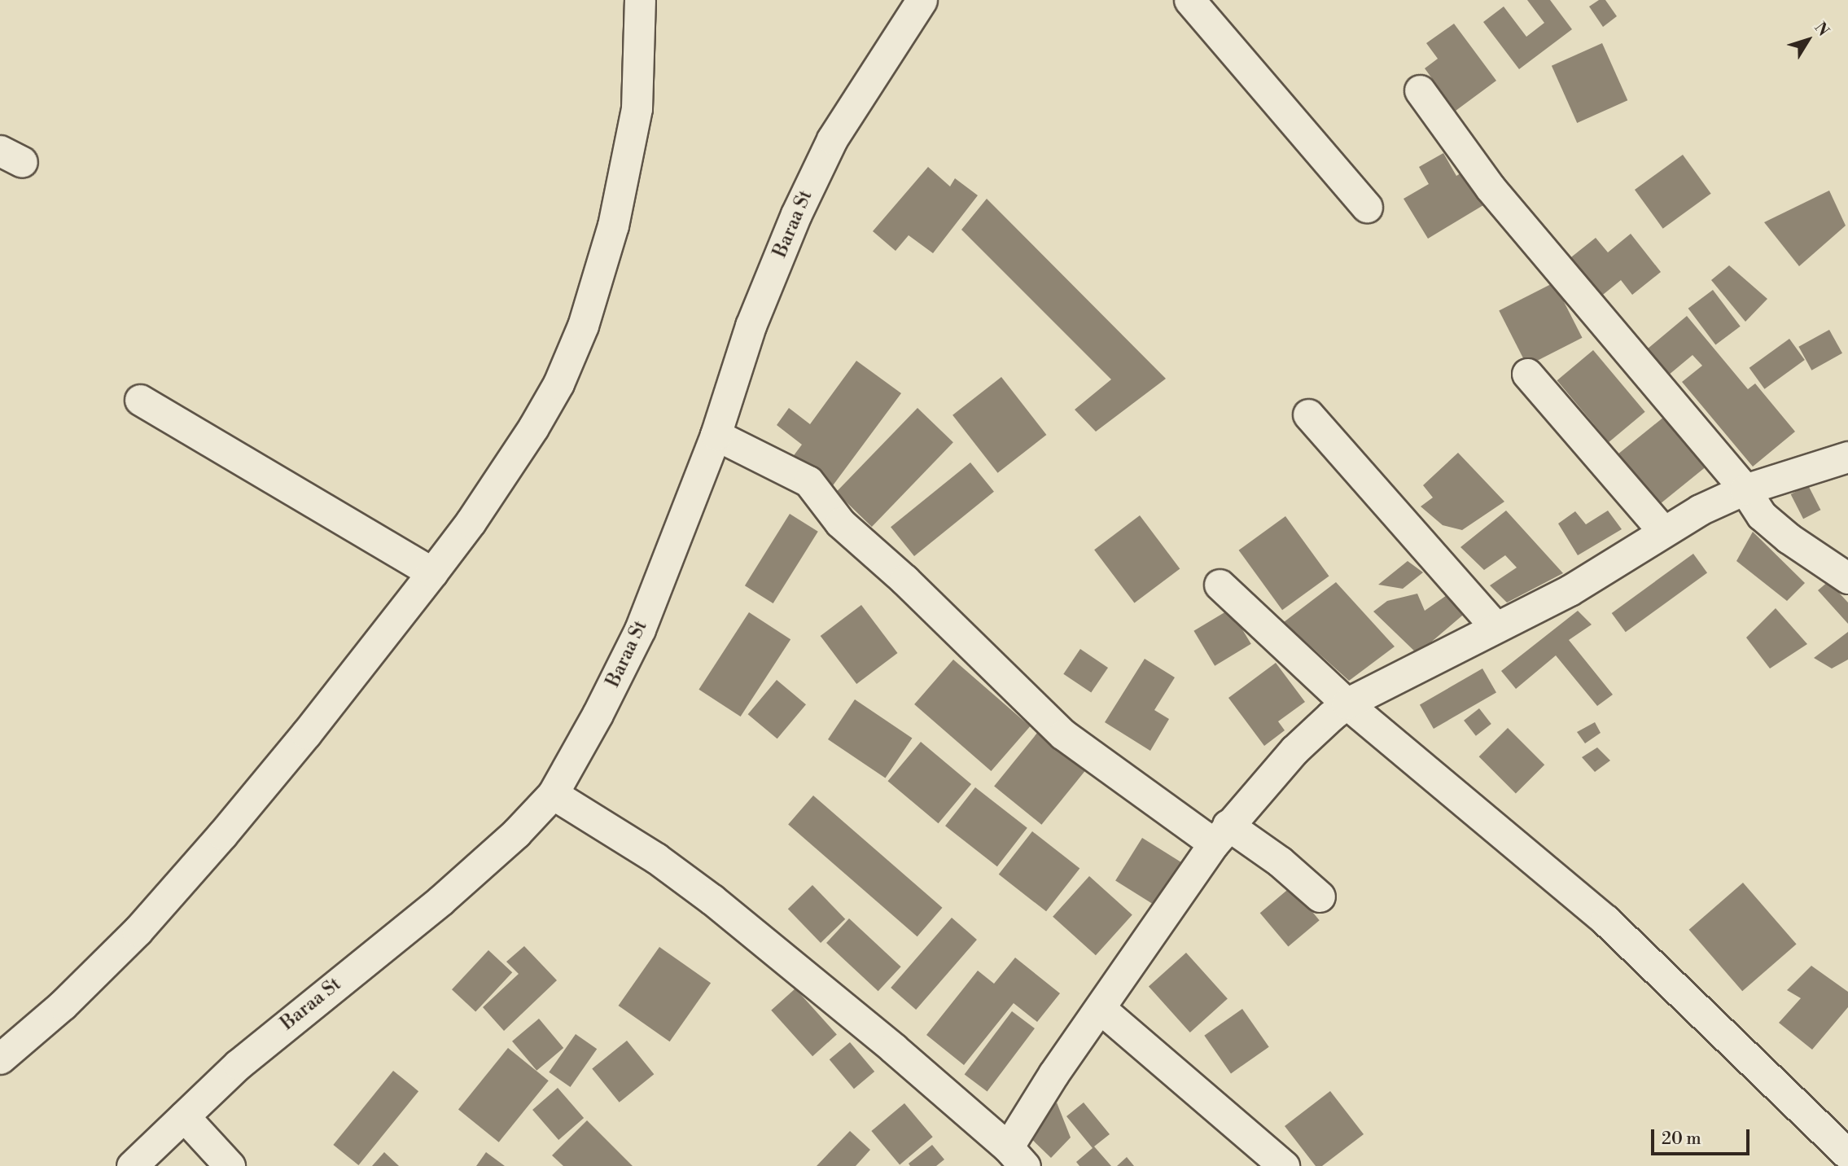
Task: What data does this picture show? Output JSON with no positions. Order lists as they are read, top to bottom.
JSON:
{
  "streets": {
    "street": ["Baraa St"]
  },
  "scale_bar": "20 m",
  "north": "top right"
}
